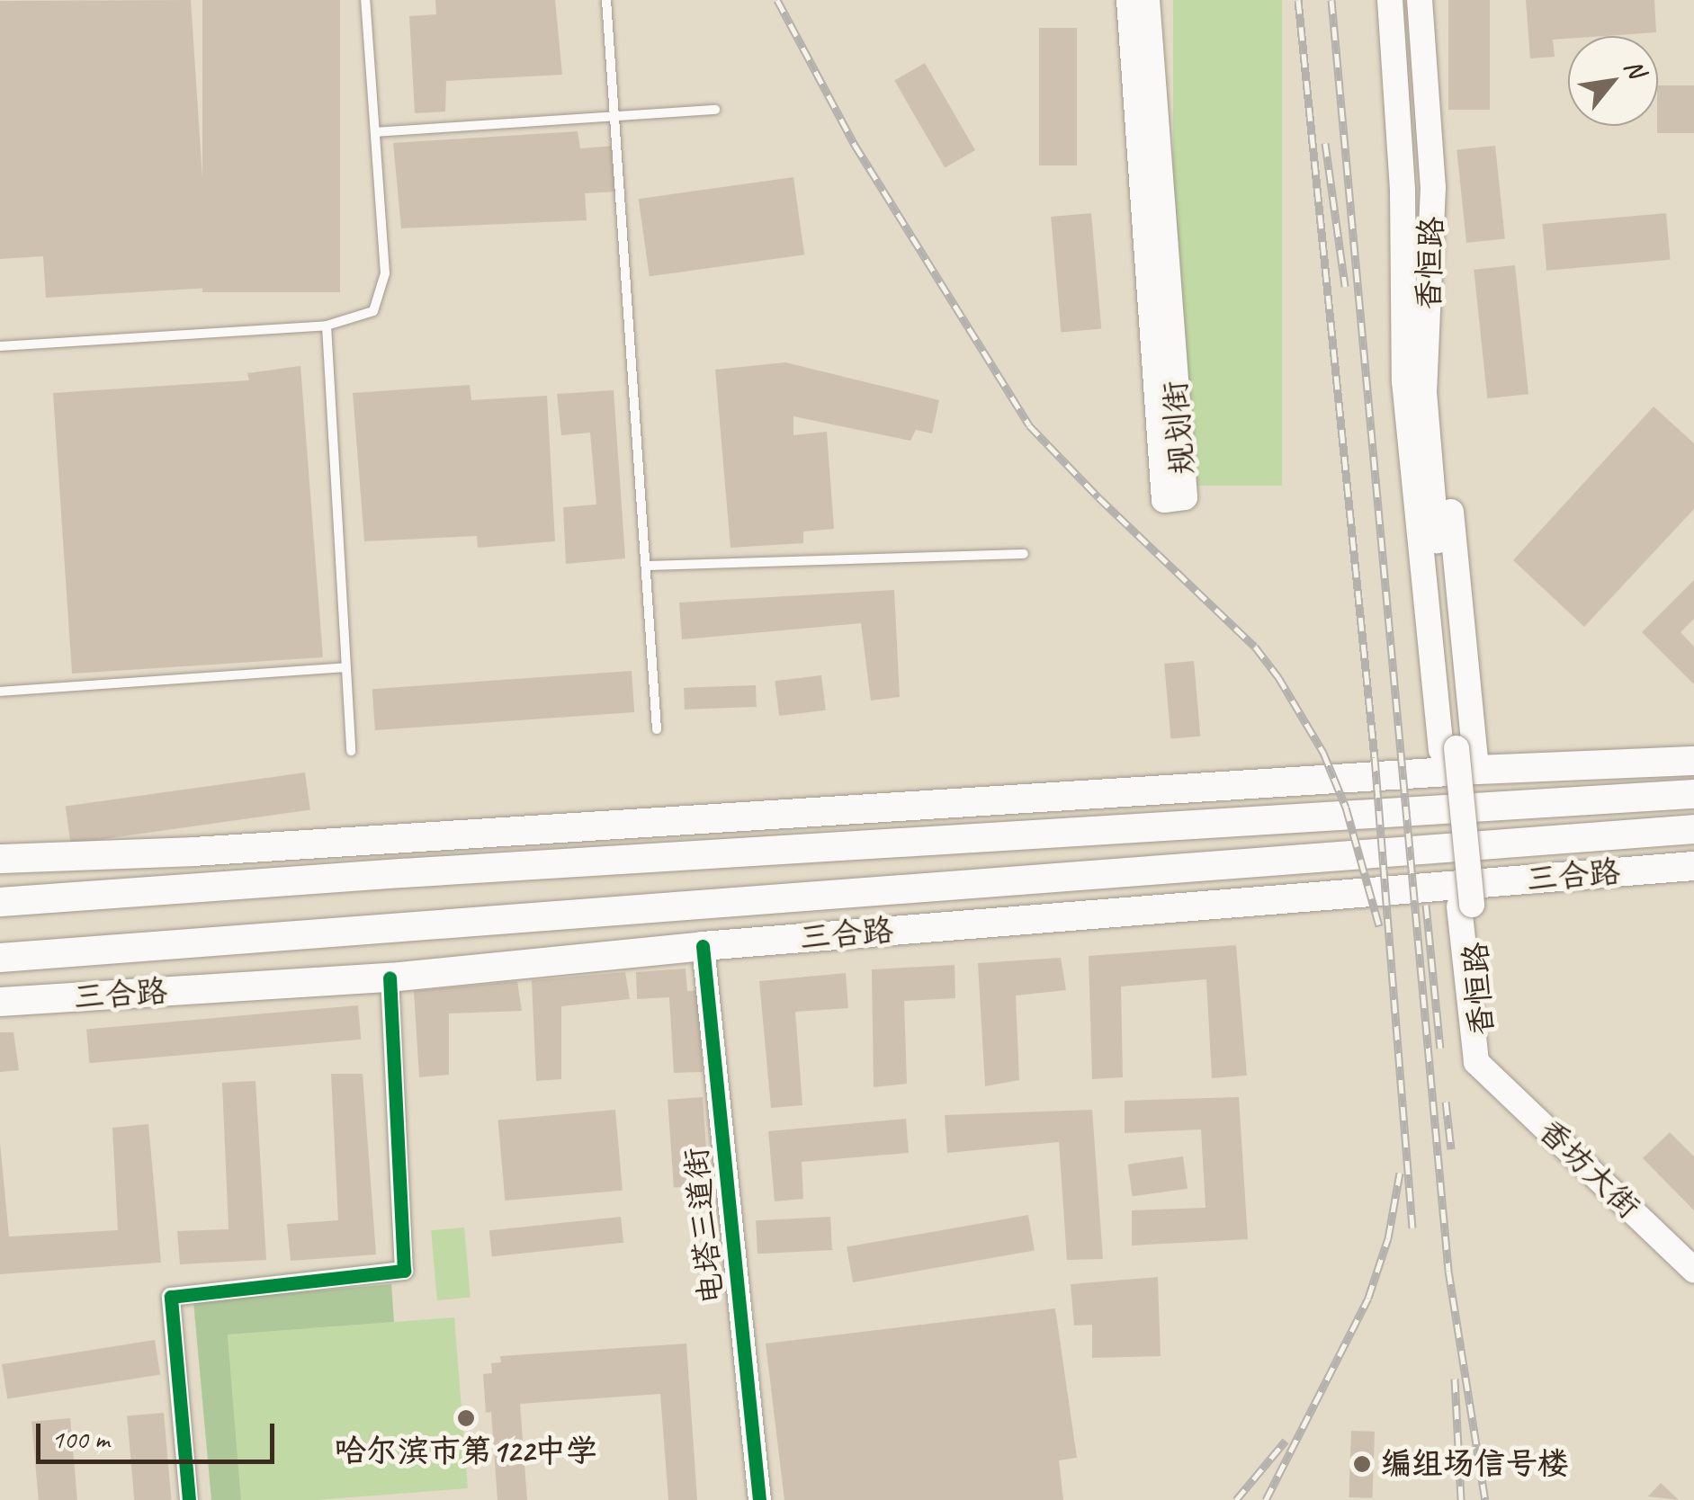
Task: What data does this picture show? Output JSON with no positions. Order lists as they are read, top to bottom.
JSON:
{
  "streets": {
    "highway": ["三合路"],
    "main road": ["香恒路", "规划街", "香坊大街"],
    "street": ["电塔三道街"]
  },
  "crossings": [
    ["香恒路", "香坊大街"],
    ["三合路", "电塔三道街"]
  ],
  "places": ["哈尔滨市第122中学", "编组场信号楼"],
  "scale_bar": "100 m",
  "north": "top right"
}
